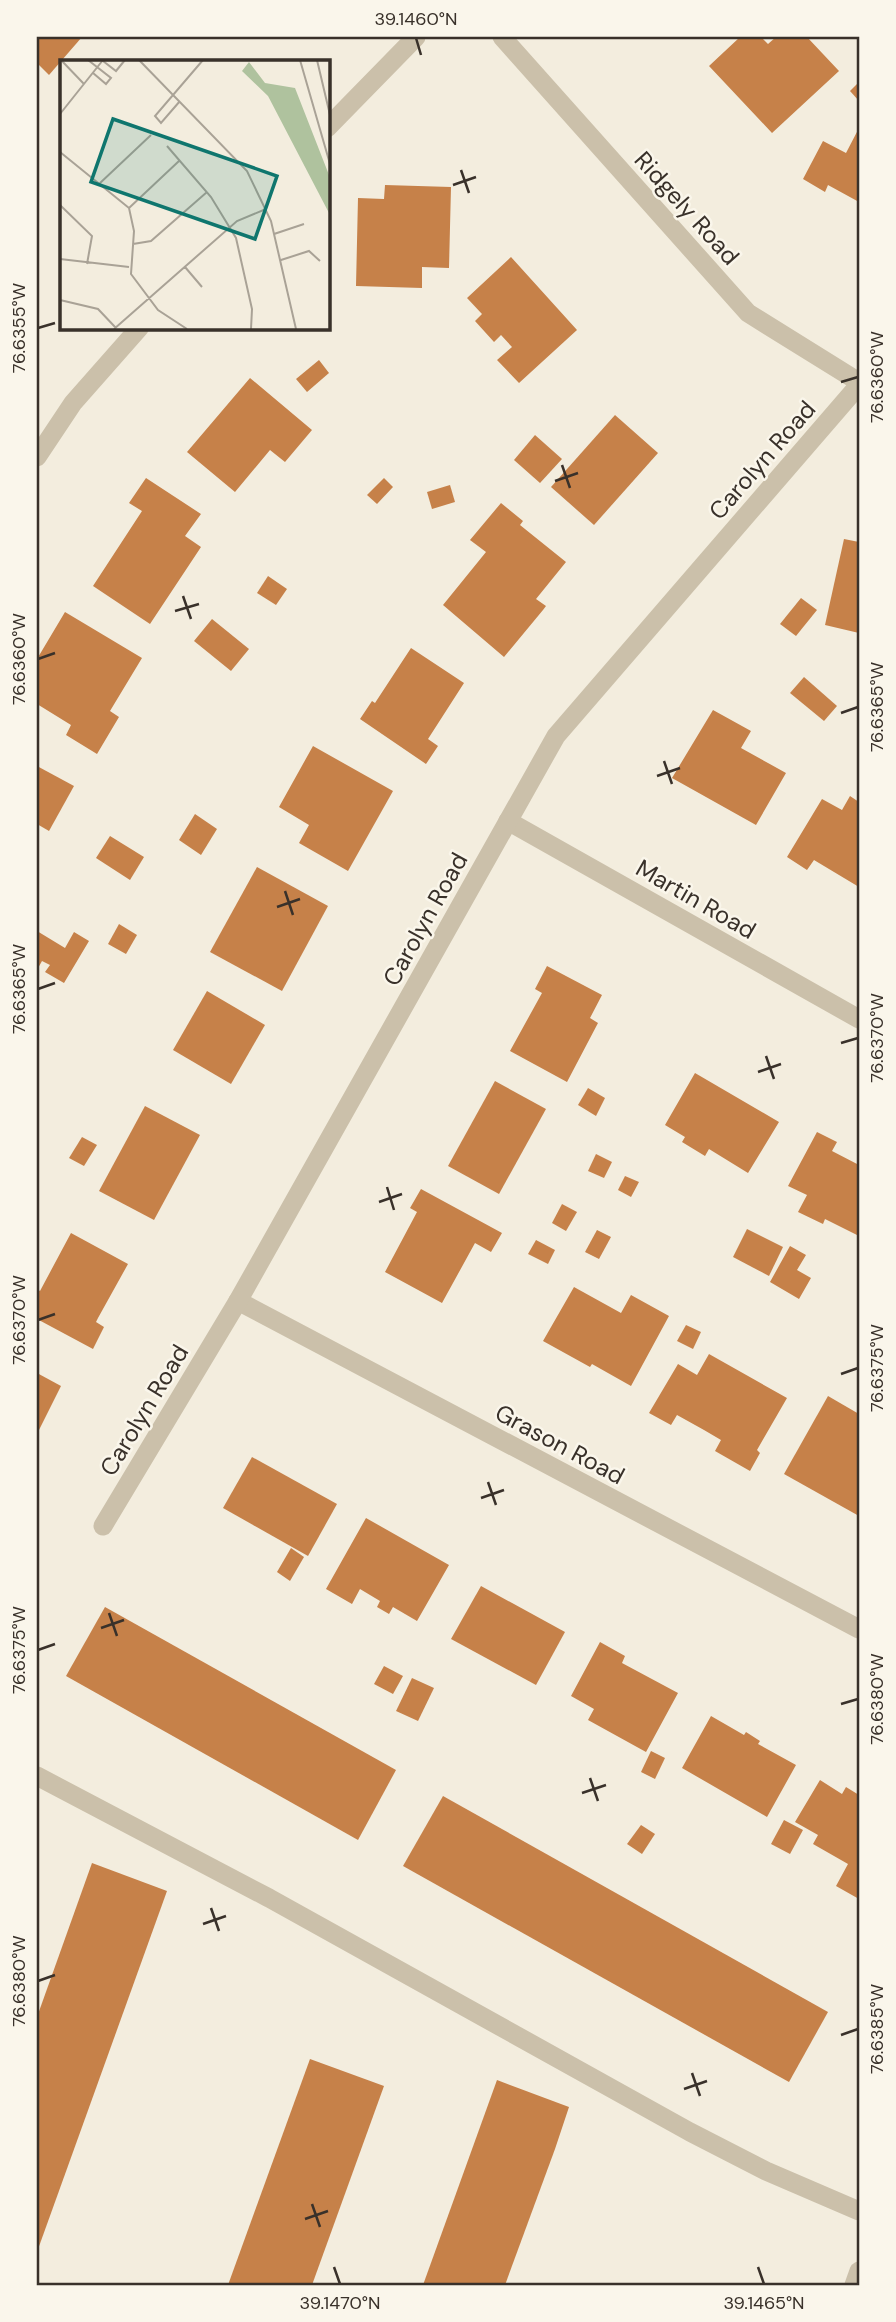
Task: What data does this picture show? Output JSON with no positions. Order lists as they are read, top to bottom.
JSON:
{
  "streets": {
    "street": [
      "Ridgely Road",
      "Carolyn Road",
      "Martin Road",
      "Grason Road"
    ]
  },
  "crossings": [
    ["Ridgely Road", "Carolyn Road"],
    ["Carolyn Road", "Martin Road"],
    ["Carolyn Road", "Grason Road"]
  ],
  "coordinates": [
    "39.1460°N",
    "76.6355°W",
    "76.6360°W",
    "76.6365°W",
    "76.6370°W",
    "76.6375°W",
    "76.6380°W",
    "76.6385°W",
    "39.1470°N",
    "39.1465°N"
  ]
}
